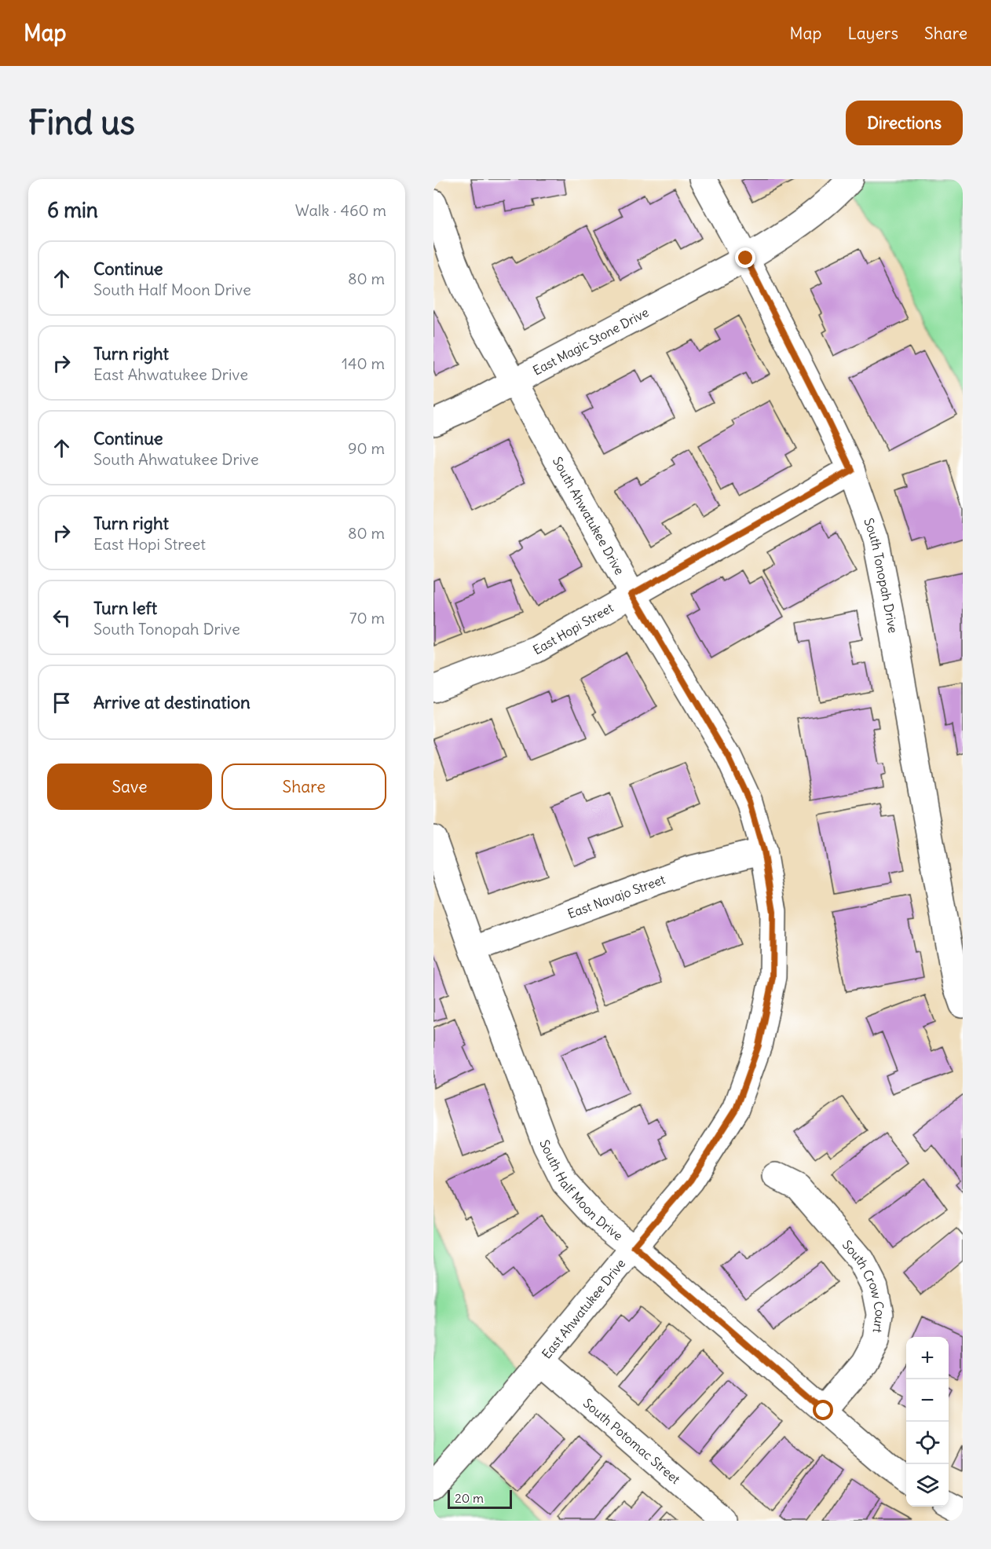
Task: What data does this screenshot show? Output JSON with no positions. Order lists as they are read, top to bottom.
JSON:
{
  "streets": {
    "street": [
      "East Magic Stone Drive",
      "South Ahwatukee Drive",
      "South Tonopah Drive",
      "East Hopi Street",
      "East Navajo Street",
      "South Half Moon Drive",
      "South Crow Court",
      "East Ahwatukee Drive",
      "South Potomac Street"
    ]
  },
  "crossings": [
    ["East Magic Stone Drive", "South Ahwatukee Drive"],
    ["East Magic Stone Drive", "South Tonopah Drive"],
    ["South Ahwatukee Drive", "East Hopi Street"],
    ["South Ahwatukee Drive", "East Navajo Street"],
    ["South Ahwatukee Drive", "East Ahwatukee Drive"],
    ["South Tonopah Drive", "East Hopi Street"],
    ["East Navajo Street", "South Half Moon Drive"],
    ["East Navajo Street", "East Ahwatukee Drive"],
    ["South Half Moon Drive", "South Crow Court"],
    ["South Half Moon Drive", "East Ahwatukee Drive"],
    ["East Ahwatukee Drive", "South Potomac Street"]
  ],
  "scale_bar": "20 m",
  "page": {
    "header": "Map",
    "nav": ["Map", "Layers", "Share"],
    "buttons": [
      "Directions",
      ["Save", "Share"]
    ],
    "title": "Find us",
    "heading": ["6 min", "Walk · 460 m"],
    "list": [
      ["Continue", "South Half Moon Drive", "80 m"],
      ["Turn right", "East Ahwatukee Drive", "140 m"],
      ["Continue", "South Ahwatukee Drive", "90 m"],
      ["Turn right", "East Hopi Street", "80 m"],
      ["Turn left", "South Tonopah Drive", "70 m"],
      "Arrive at destination"
    ],
    "map_buttons": ["+", "−"],
    "scale": "20 m"
  }
}
